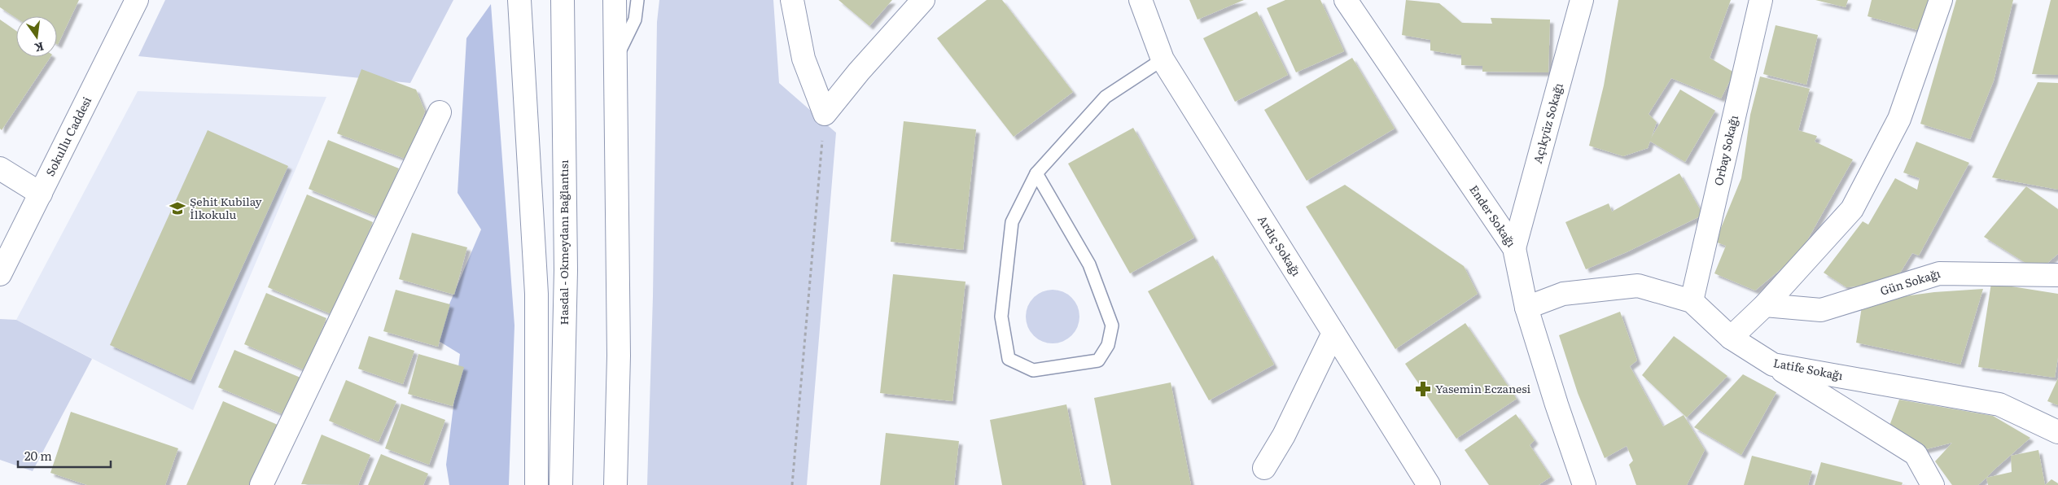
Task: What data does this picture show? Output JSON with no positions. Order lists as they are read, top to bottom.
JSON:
{
  "streets": {
    "main road": [
      "Açıkyüz Sokağı",
      "Sokullu Caddesi",
      "Orbay Sokağı",
      "Ender Sokağı",
      "Hasdal - Okmeydanı Bağlantısı",
      "Ardıç Sokağı",
      "Gün Sokağı",
      "Latife Sokağı"
    ]
  },
  "crossings": [
    ["Açıkyüz Sokağı", "Ender Sokağı"],
    ["Orbay Sokağı", "Latife Sokağı"],
    ["Ender Sokağı", "Latife Sokağı"]
  ],
  "places": {
    "school or university": ["Şehit Kubilay İlkokulu"],
    "pharmacy": ["Yasemin Eczanesi"]
  },
  "scale_bar": "20 m",
  "north": "bottom"
}
